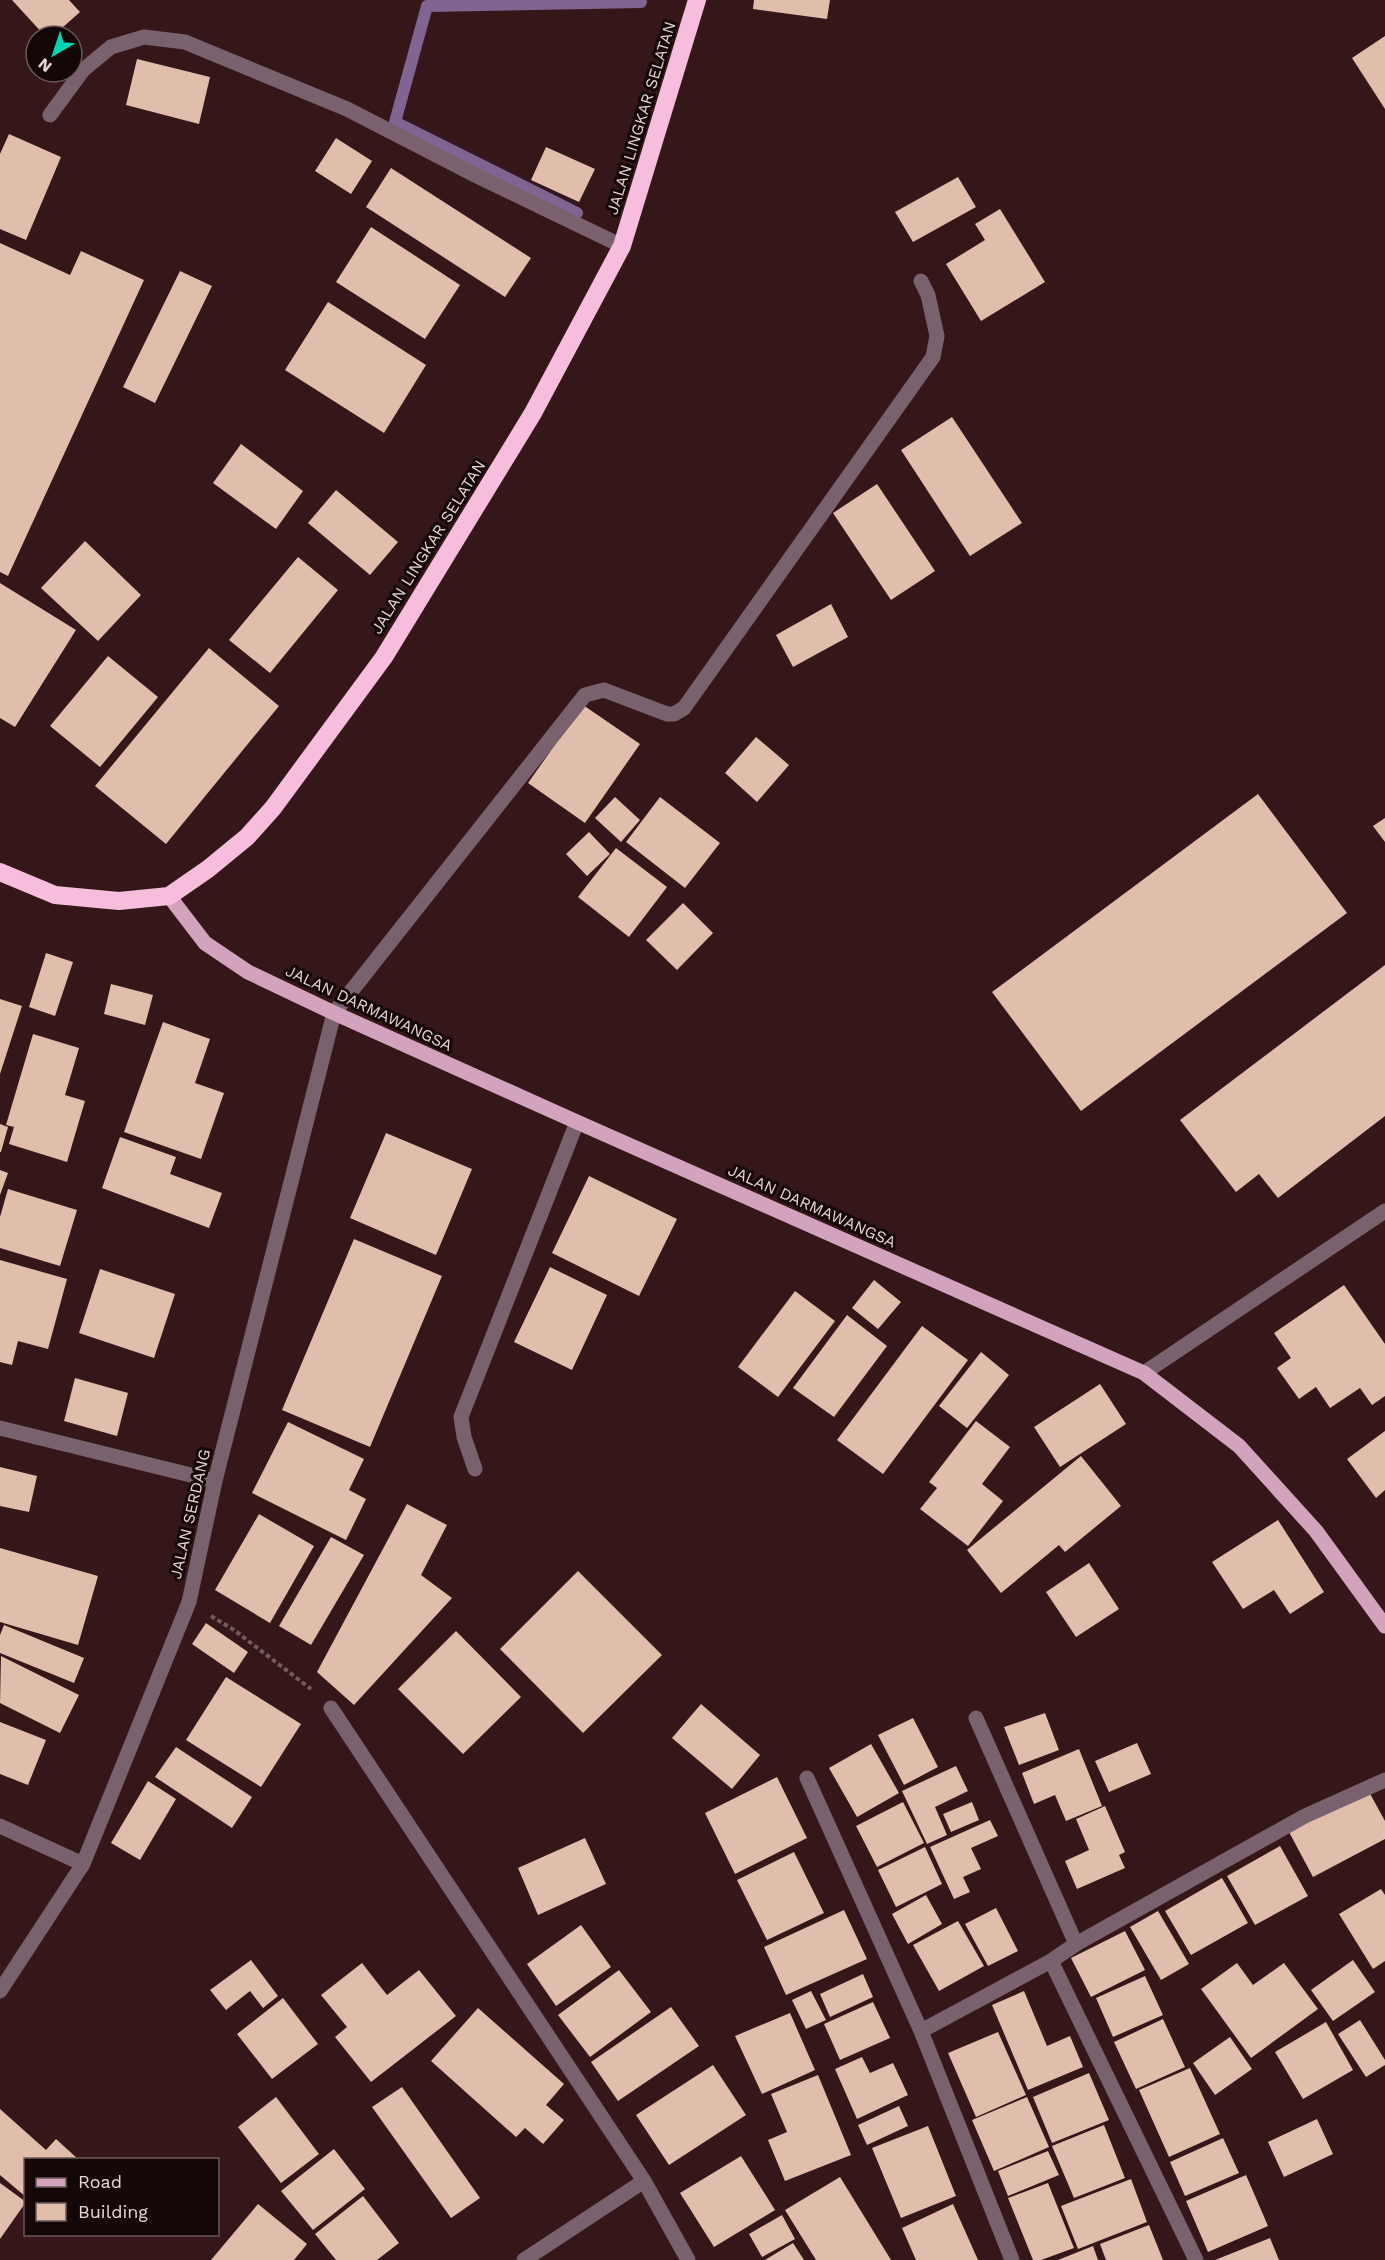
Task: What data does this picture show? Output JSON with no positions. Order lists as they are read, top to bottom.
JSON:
{
  "streets": {
    "highway": ["JALAN LINGKAR SELATAN"],
    "main road": ["JALAN DARMAWANGSA"],
    "street": ["JALAN SERDANG"]
  },
  "crossings": [
    ["JALAN LINGKAR SELATAN", "JALAN DARMAWANGSA"],
    ["JALAN DARMAWANGSA", "JALAN SERDANG"]
  ],
  "legend": ["Road", "Building"],
  "north": "bottom left"
}
